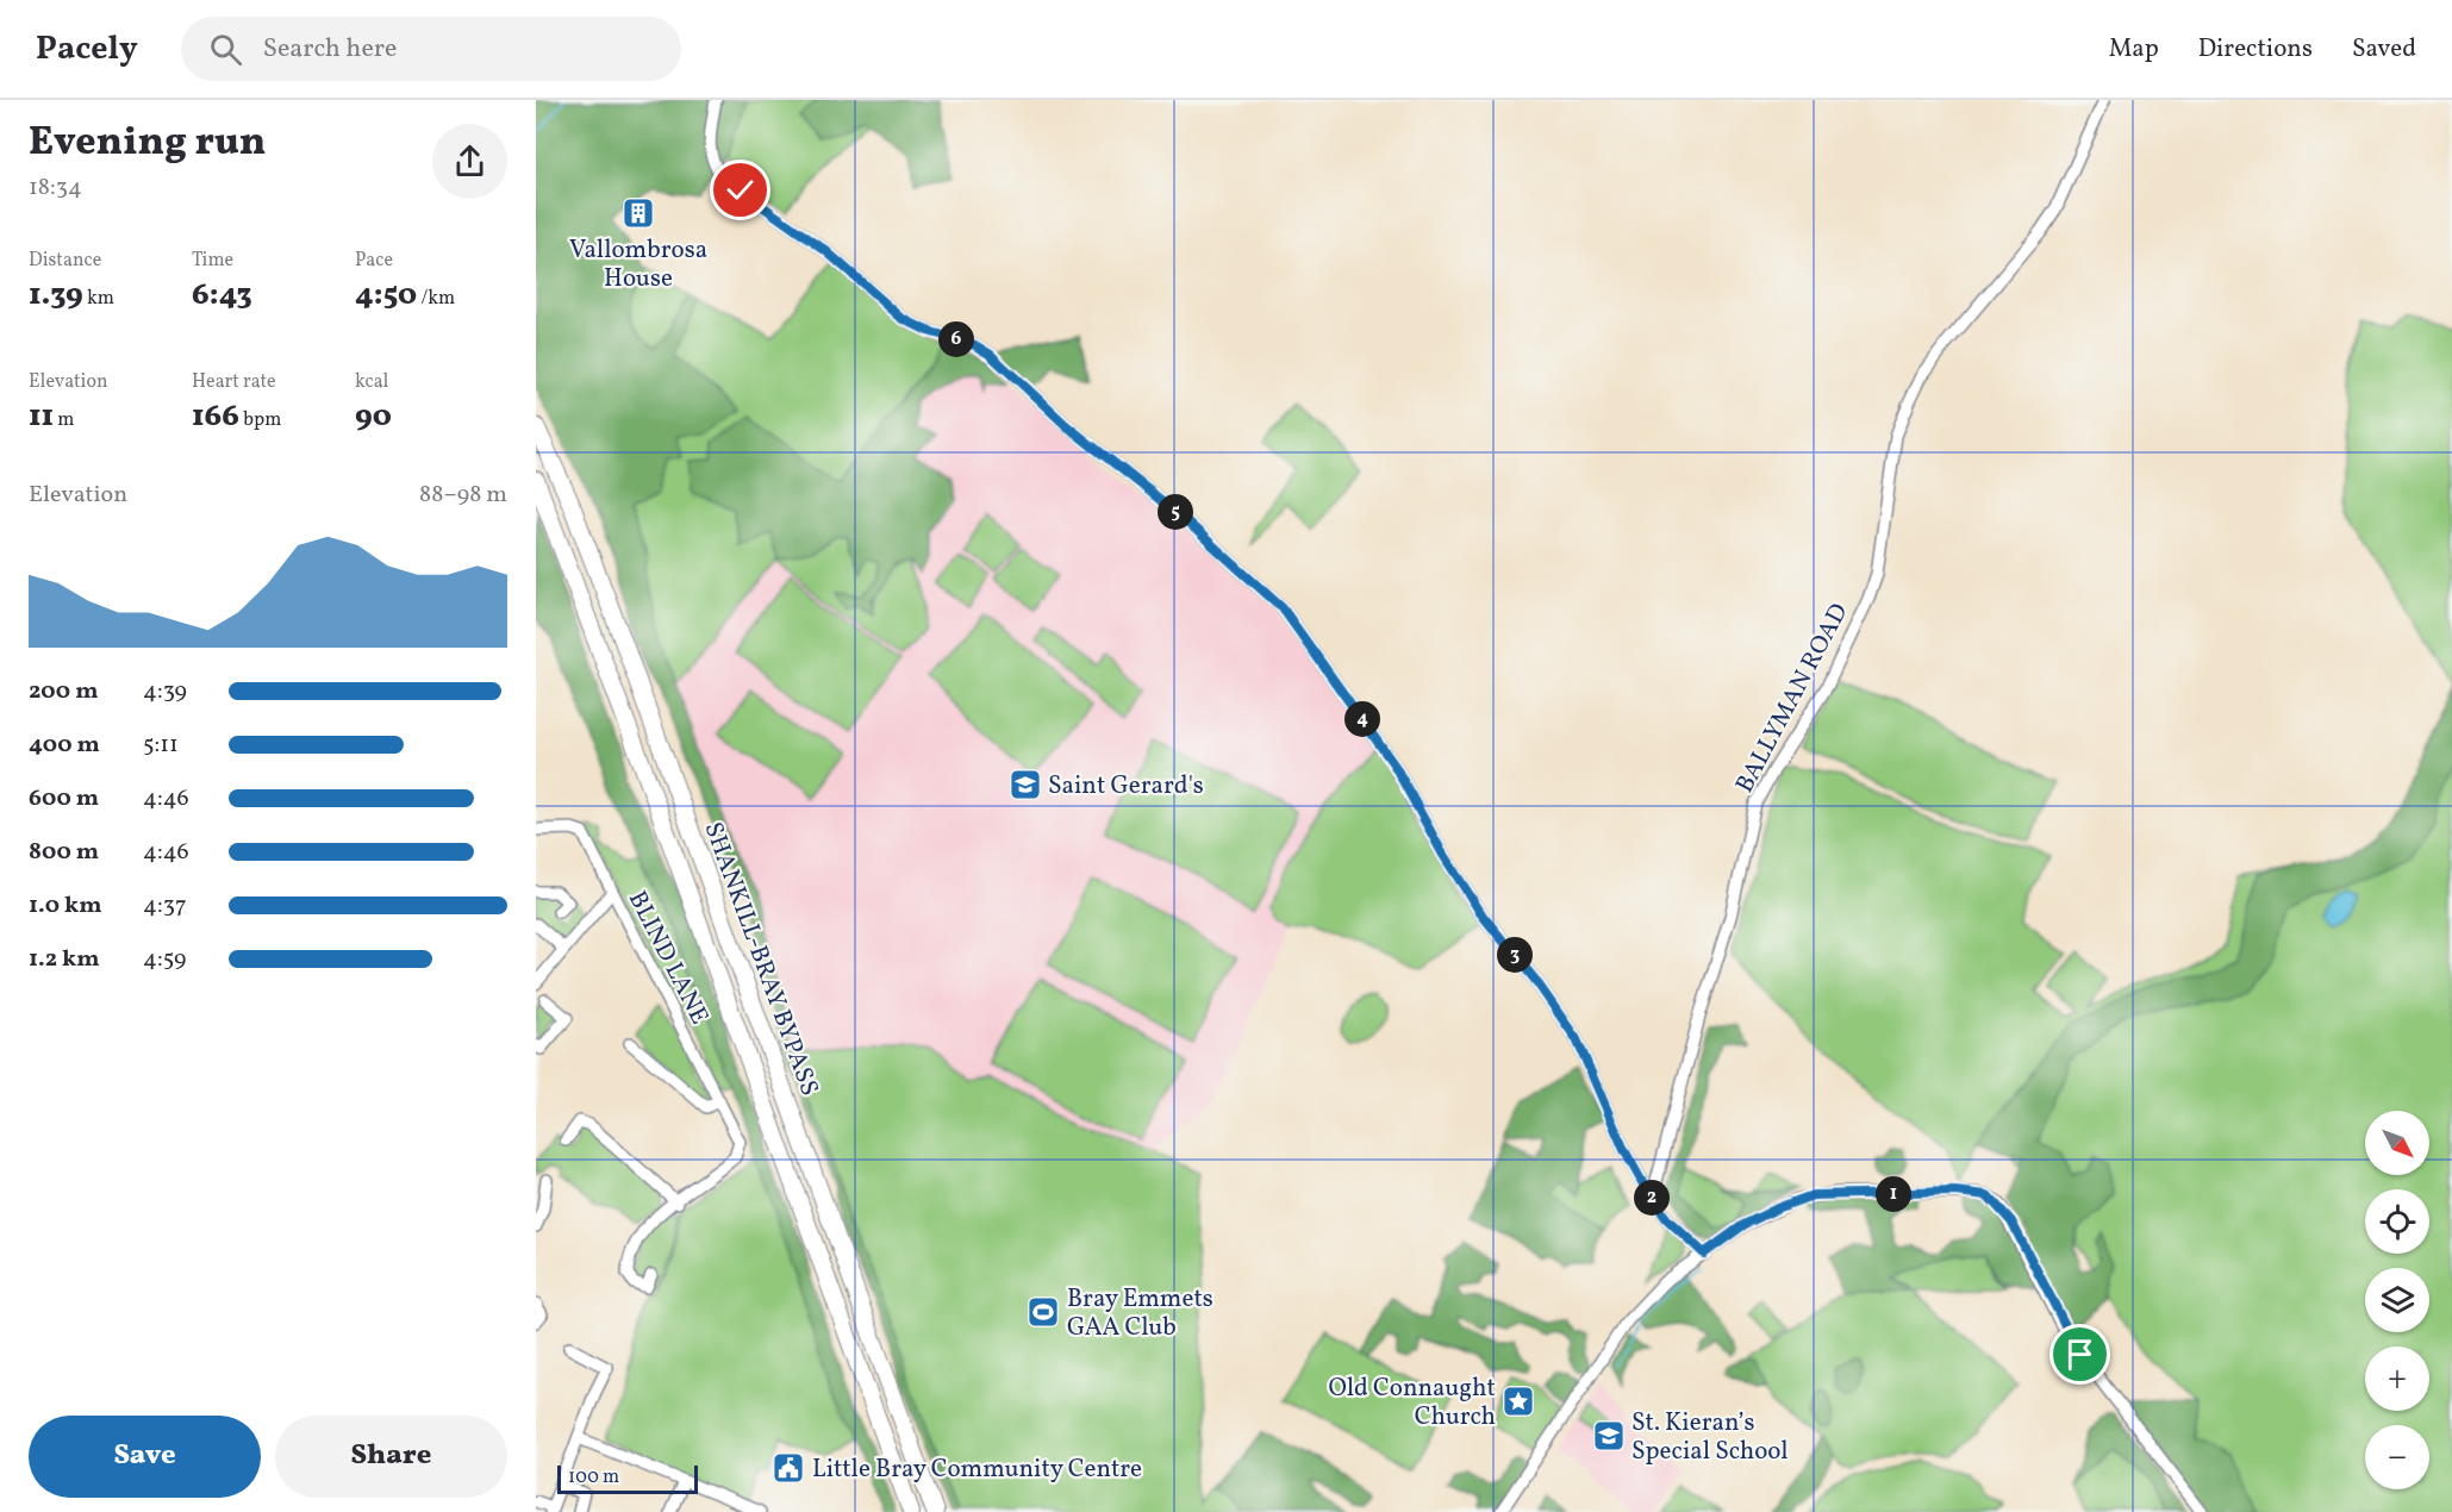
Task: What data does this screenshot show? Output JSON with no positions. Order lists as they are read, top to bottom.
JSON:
{
  "streets": {
    "highway": ["SHANKILL-BRAY BYPASS"],
    "street": ["BALLYMAN ROAD", "BLIND LANE"]
  },
  "places": {
    "building": ["Vallombrosa House"],
    "school or university": ["Saint Gerard's", "St. Kieran’s Special School"],
    "sports": ["Bray Emmets GAA Club"],
    "place": ["Old Connaught Church"],
    "public building": ["Little Bray Community Centre"]
  },
  "scale_bar": "100 m",
  "north": "bottom right",
  "page": {
    "header": "Pacely",
    "search": "Search here",
    "nav": ["Map", "Directions", "Saved"],
    "heading": ["Evening run", "18:34"],
    "stats": [
      ["Distance", "1.39 km"],
      ["Time", "6:43"],
      ["Pace", "4:50 /km"],
      ["Elevation", "11 m"],
      ["Heart rate", "166 bpm"],
      ["kcal", "90"]
    ],
    "pins": [
      "6",
      "5",
      "4",
      "3",
      "1",
      "2"
    ],
    "chart": ["Elevation", "88–98 m"],
    "list": [
      {
        "name": "200 m",
        "note": "4:39"
      },
      {
        "name": "400 m",
        "note": "5:11"
      },
      {
        "name": "600 m",
        "note": "4:46"
      },
      {
        "name": "800 m",
        "note": "4:46"
      },
      {
        "name": "1.0 km",
        "note": "4:37"
      },
      {
        "name": "1.2 km",
        "note": "4:59"
      }
    ],
    "map_buttons": ["+", "−"],
    "buttons": ["Save", "Share"],
    "scale": "100 m"
  }
}
